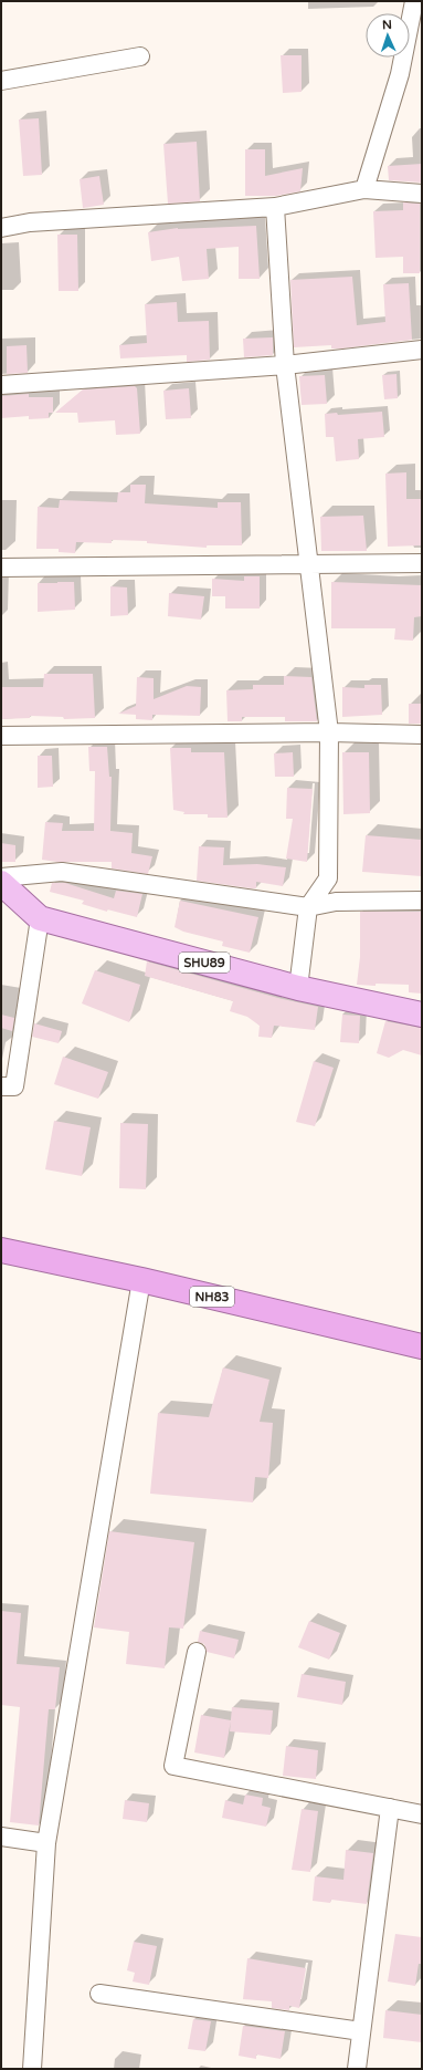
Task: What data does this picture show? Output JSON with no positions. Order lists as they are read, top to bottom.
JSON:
{
  "streets": {
    "highway": ["NH83"],
    "main road": ["SHU89"]
  },
  "north": "top"
}
